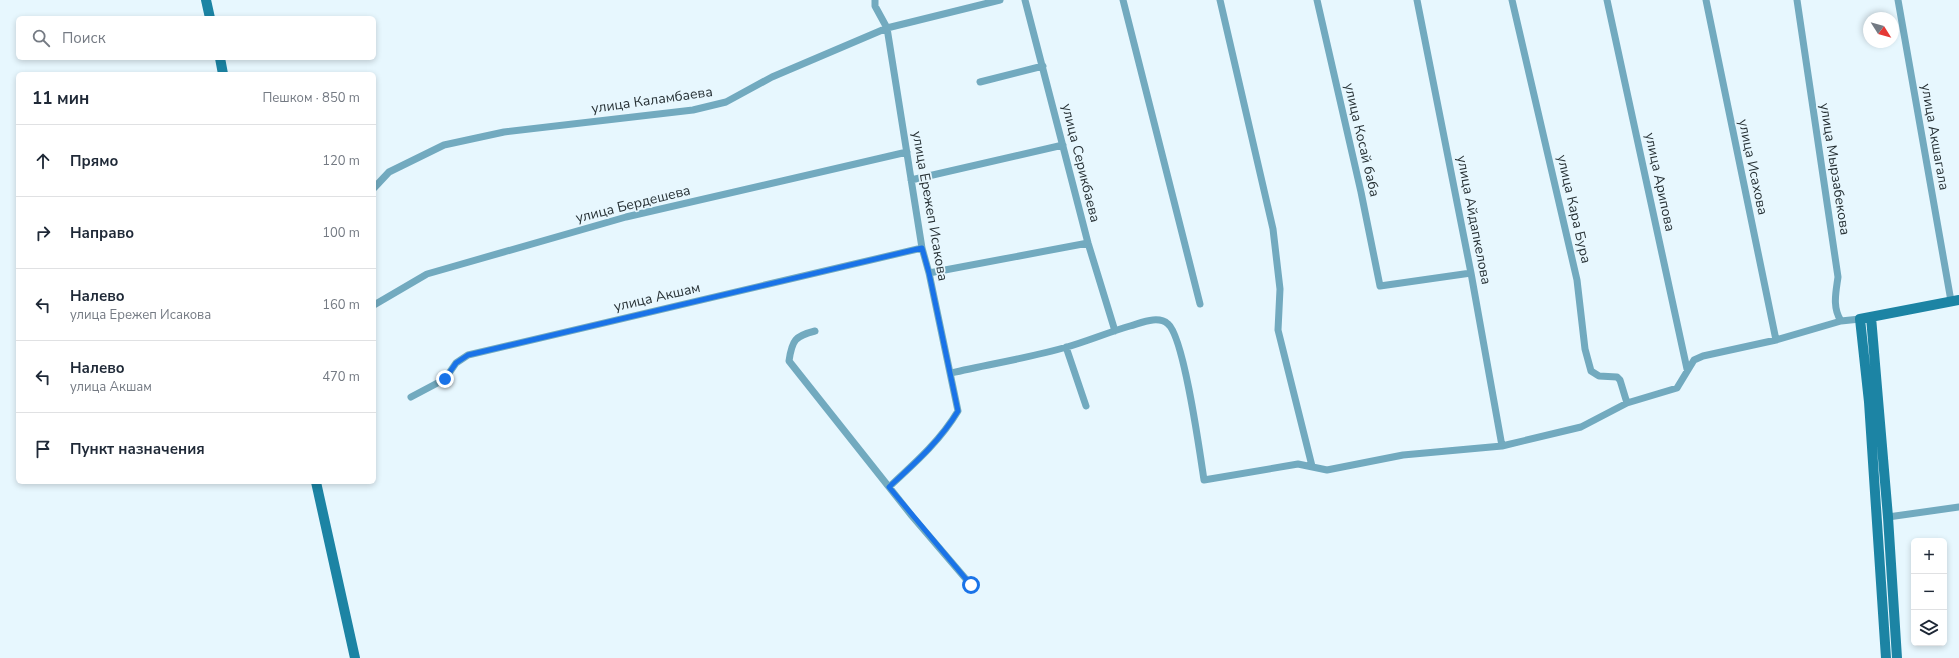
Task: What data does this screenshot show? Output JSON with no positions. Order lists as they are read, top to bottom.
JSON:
{
  "streets": {
    "street": [
      "улица Каламбаева",
      "улица Акшагала",
      "улица Косай баба",
      "улица Серикбаева",
      "улица Исахова",
      "улица Мырзабекова",
      "улица Арипова",
      "улица Бердешева",
      "улица Ережеп Исакова",
      "улица Кара Бура",
      "улица Айдапкелова",
      "улица Акшам"
    ]
  },
  "crossings": [
    ["улица Каламбаева", "улица Ережеп Исакова"],
    ["улица Косай баба", "улица Айдапкелова"],
    ["улица Бердешева", "улица Ережеп Исакова"],
    ["улица Ережеп Исакова", "улица Акшам"]
  ],
  "north": "bottom right",
  "page": {
    "search": "Поиск",
    "heading": ["11 мин", "Пешком · 850 m"],
    "list": [
      ["Прямо", "120 m"],
      ["Направо", "100 m"],
      ["Налево", "улица Ережеп Исакова", "160 m"],
      ["Налево", "улица Акшам", "470 m"],
      "Пункт назначения"
    ],
    "map_buttons": ["+", "−"]
  }
}
